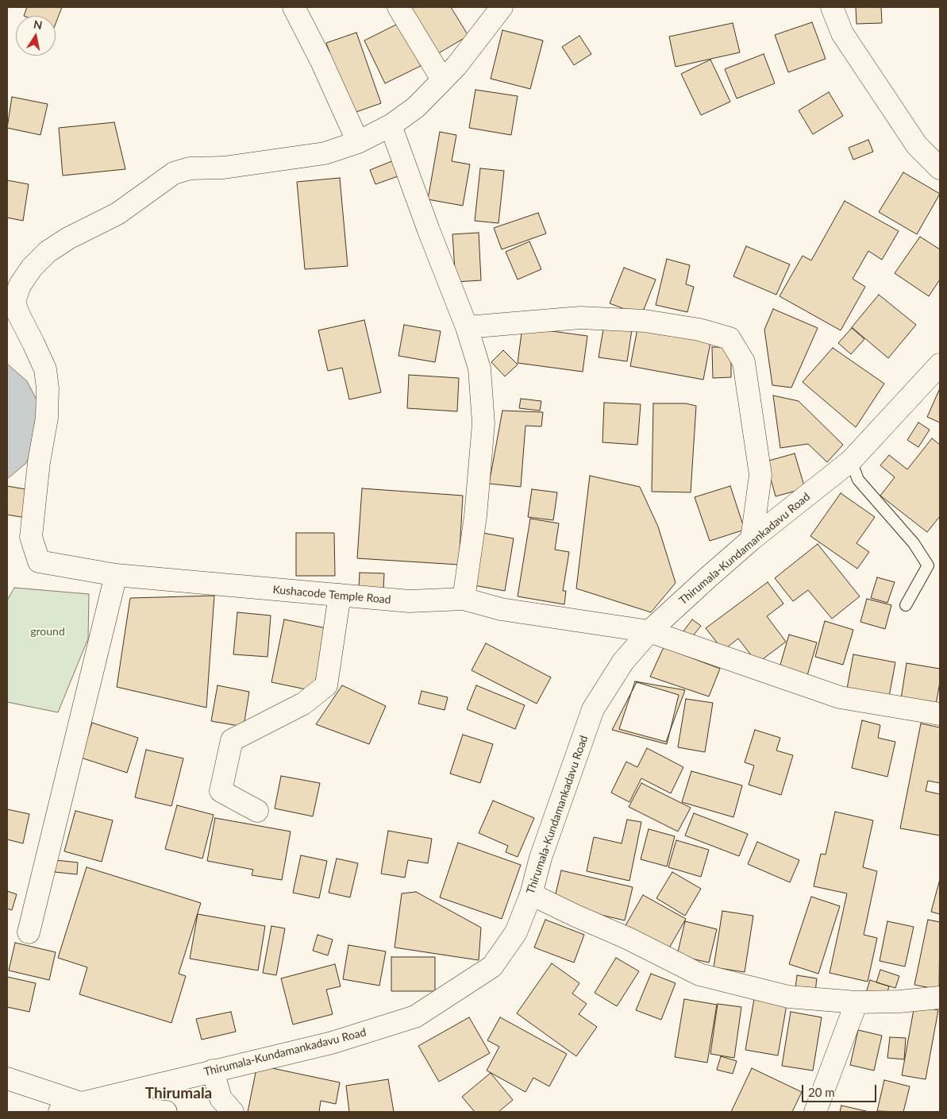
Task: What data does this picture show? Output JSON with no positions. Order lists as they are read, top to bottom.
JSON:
{
  "streets": {
    "street": ["Thirumala-Kundamankadavu Road", "Kushacode Temple Road"]
  },
  "crossings": [
    ["Thirumala-Kundamankadavu Road", "Kushacode Temple Road"]
  ],
  "districts": ["Thirumala"],
  "parks": ["ground"],
  "scale_bar": "20 m",
  "north": "top"
}
